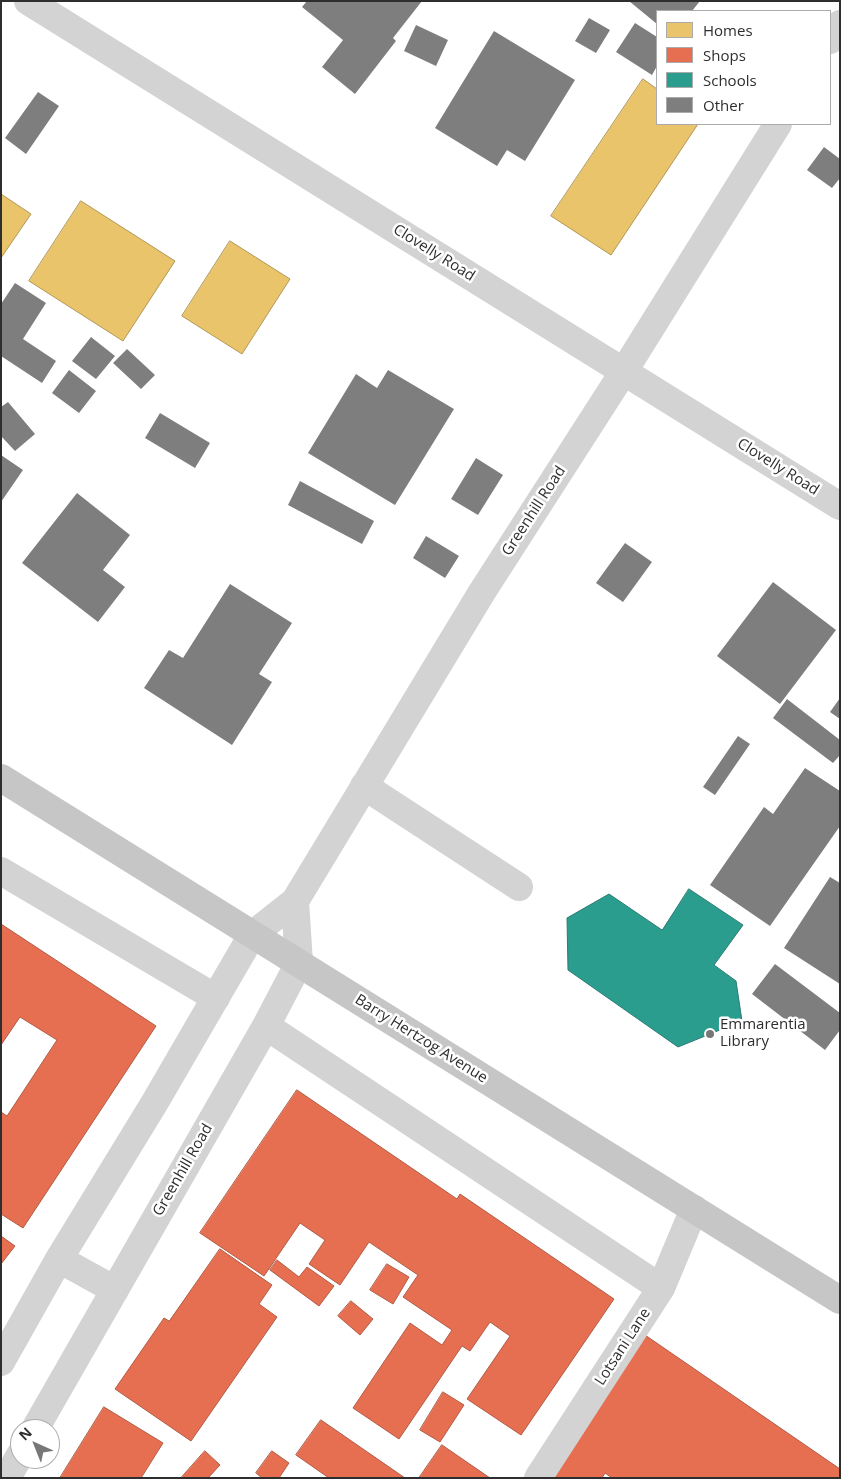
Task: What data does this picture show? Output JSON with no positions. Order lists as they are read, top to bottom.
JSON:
{
  "streets": {
    "main road": ["Barry Hertzog Avenue"],
    "street": ["Clovelly Road", "Greenhill Road", "Lotsani Lane"]
  },
  "crossings": [
    ["Clovelly Road", "Greenhill Road"],
    ["Greenhill Road", "Barry Hertzog Avenue"],
    ["Barry Hertzog Avenue", "Lotsani Lane"]
  ],
  "places": ["Emmarentia Library"],
  "legend": [
    "Homes",
    "Shops",
    "Schools",
    "Other"
  ],
  "north": "top left"
}
